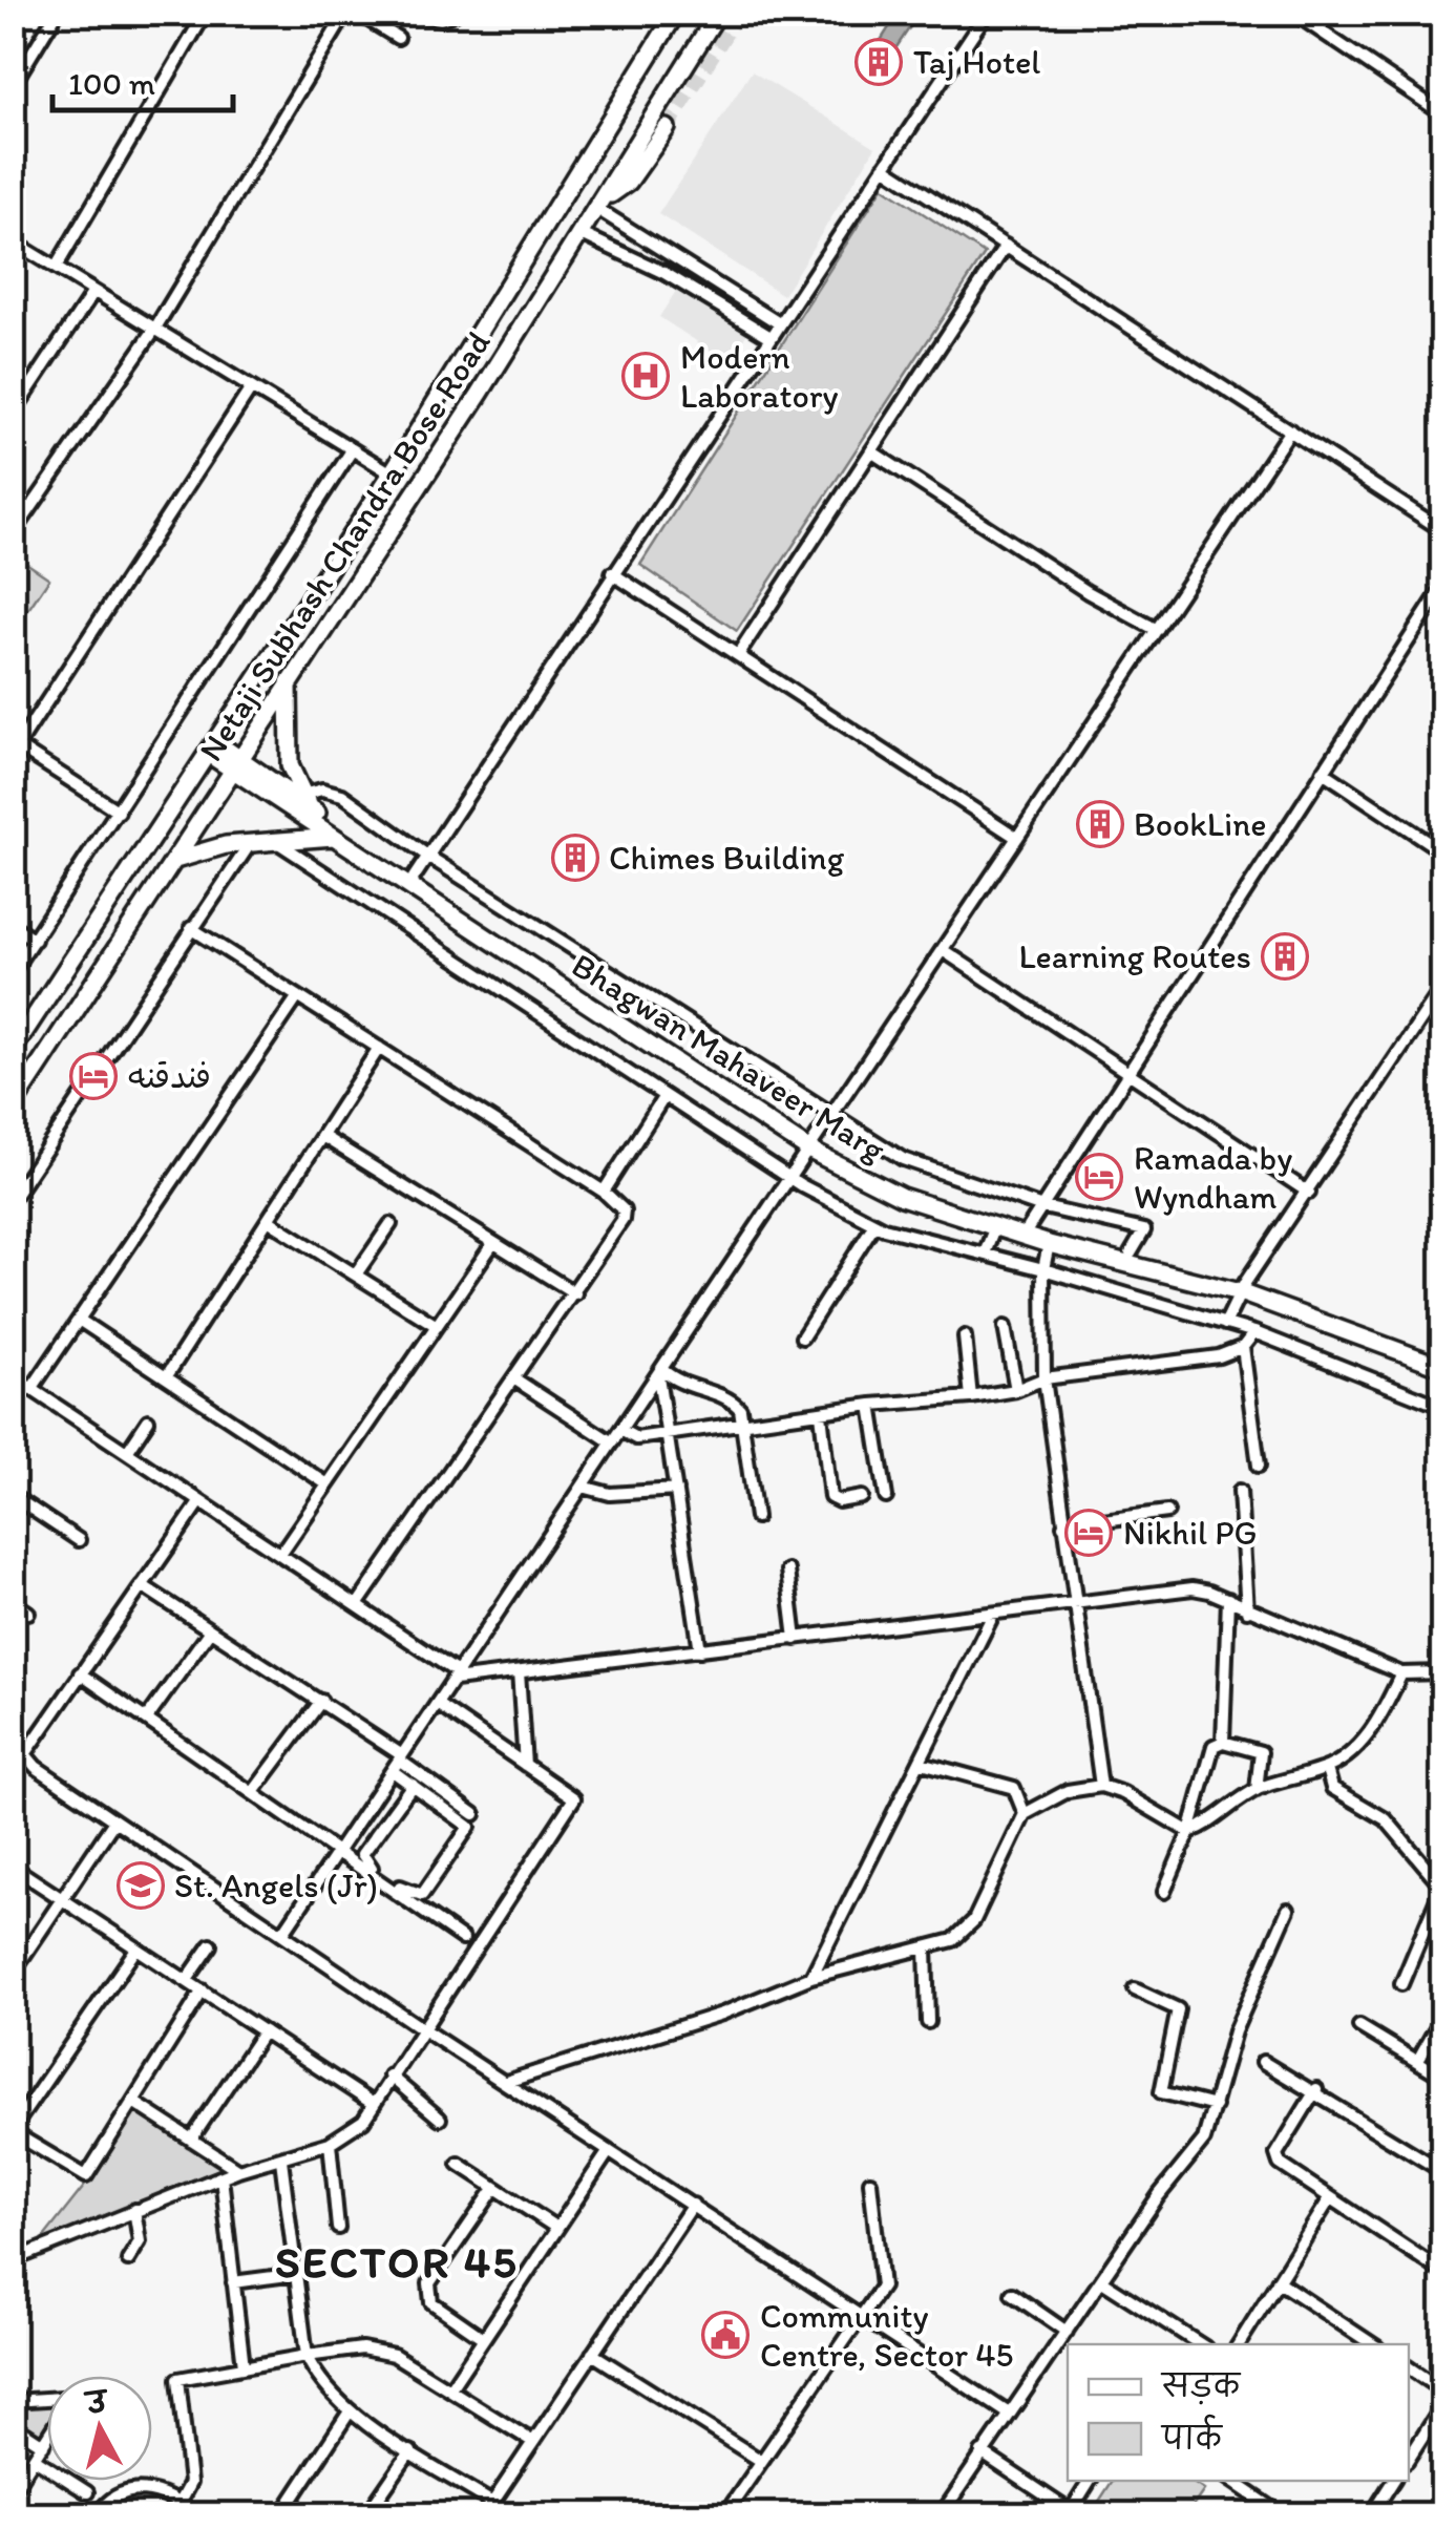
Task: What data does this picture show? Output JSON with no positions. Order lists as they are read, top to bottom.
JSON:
{
  "streets": {
    "main road": ["Netaji Subhash Chandra Bose Road", "Bhagwan Mahaveer Marg"]
  },
  "crossings": [
    ["Netaji Subhash Chandra Bose Road", "Bhagwan Mahaveer Marg"]
  ],
  "districts": ["SECTOR 45"],
  "places": {
    "building": [
      "Taj Hotel",
      "BookLine",
      "Chimes Building",
      "Learning Routes"
    ],
    "hospital": ["Modern Laboratory"],
    "hotel": ["فندقنه", "Ramada by Wyndham", "Nikhil PG"],
    "school or university": ["St. Angels (Jr)"],
    "public building": ["Community Centre, Sector 45"]
  },
  "legend": ["सड़क", "पार्क"],
  "scale_bar": "100 m",
  "north": "top"
}
